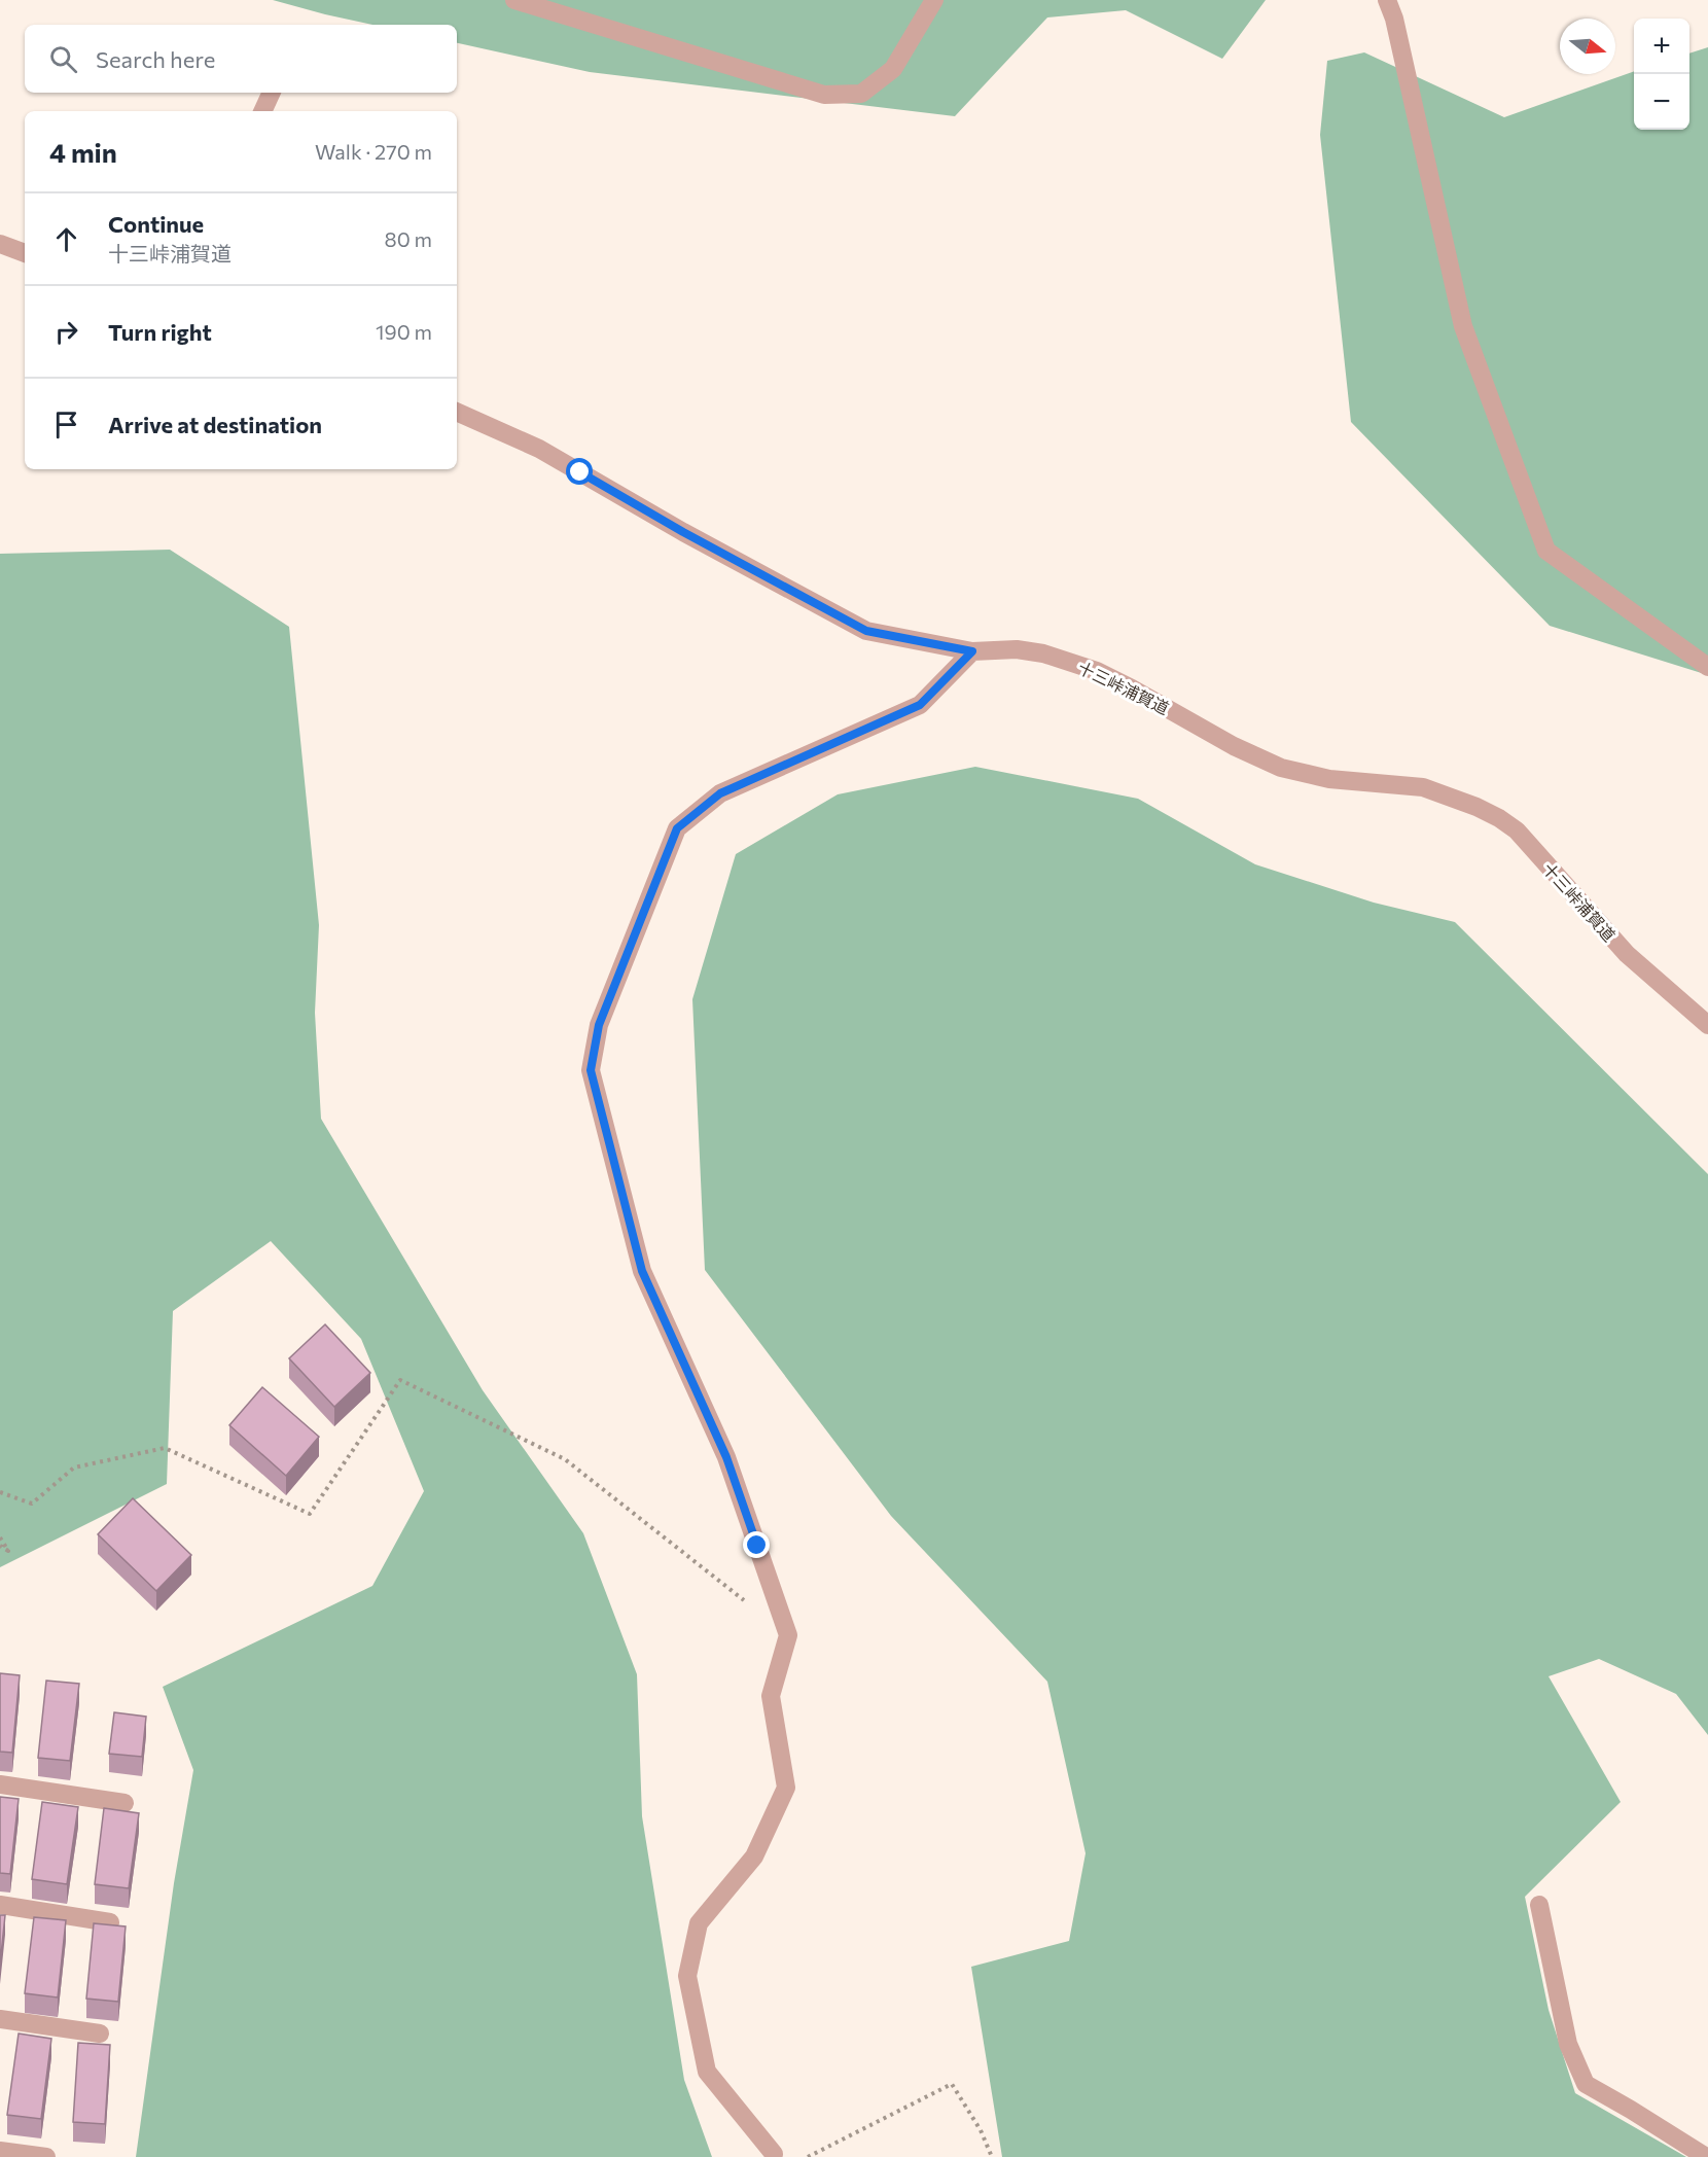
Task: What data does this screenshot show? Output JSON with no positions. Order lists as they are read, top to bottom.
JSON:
{
  "streets": {
    "street": ["十三峠浦賀道"]
  },
  "north": "right",
  "page": {
    "map_buttons": ["+", "−"],
    "search": "Search here",
    "heading": ["4 min", "Walk · 270 m"],
    "list": [
      ["Continue", "十三峠浦賀道", "80 m"],
      ["Turn right", "190 m"],
      "Arrive at destination"
    ]
  }
}
